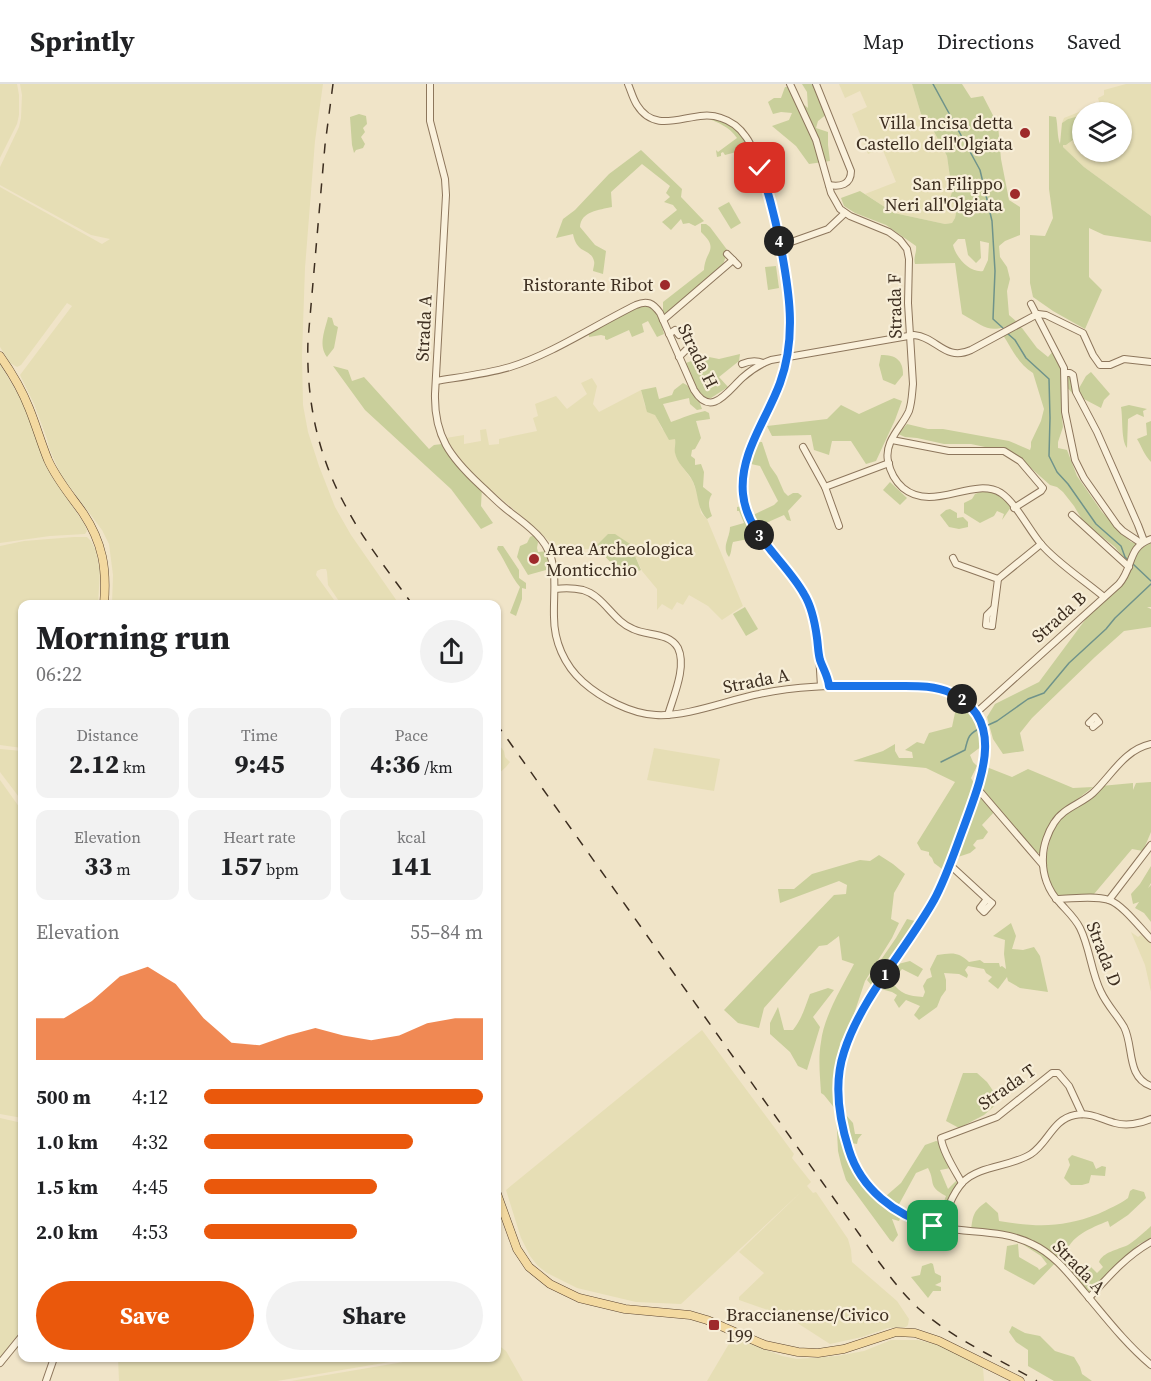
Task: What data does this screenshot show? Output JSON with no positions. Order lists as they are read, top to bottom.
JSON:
{
  "streets": {
    "street": [
      "Strada F",
      "Strada A",
      "Strada H",
      "Strada B",
      "Strada D",
      "Strada T"
    ]
  },
  "crossings": [
    ["Strada F", "Strada H"],
    ["Strada A", "Strada H"],
    ["Strada A", "Strada B"],
    ["Strada A", "Strada D"]
  ],
  "places": {
    "other": [
      "Villa Incisa detta Castello dell'Olgiata",
      "San Filippo Neri all'Olgiata",
      "Ristorante Ribot",
      "Area Archeologica Monticchio"
    ],
    "transit": ["Braccianense/Civico 199"]
  },
  "page": {
    "header": "Sprintly",
    "nav": ["Map", "Directions", "Saved"],
    "pins": [
      "4",
      "3",
      "2",
      "1"
    ],
    "heading": ["Morning run", "06:22"],
    "stats": [
      ["Distance", "2.12 km"],
      ["Time", "9:45"],
      ["Pace", "4:36 /km"],
      ["Elevation", "33 m"],
      ["Heart rate", "157 bpm"],
      ["kcal", "141"]
    ],
    "chart": ["Elevation", "55–84 m"],
    "list": [
      {
        "name": "500 m",
        "note": "4:12"
      },
      {
        "name": "1.0 km",
        "note": "4:32"
      },
      {
        "name": "1.5 km",
        "note": "4:45"
      },
      {
        "name": "2.0 km",
        "note": "4:53"
      }
    ],
    "buttons": ["Save", "Share"]
  }
}
